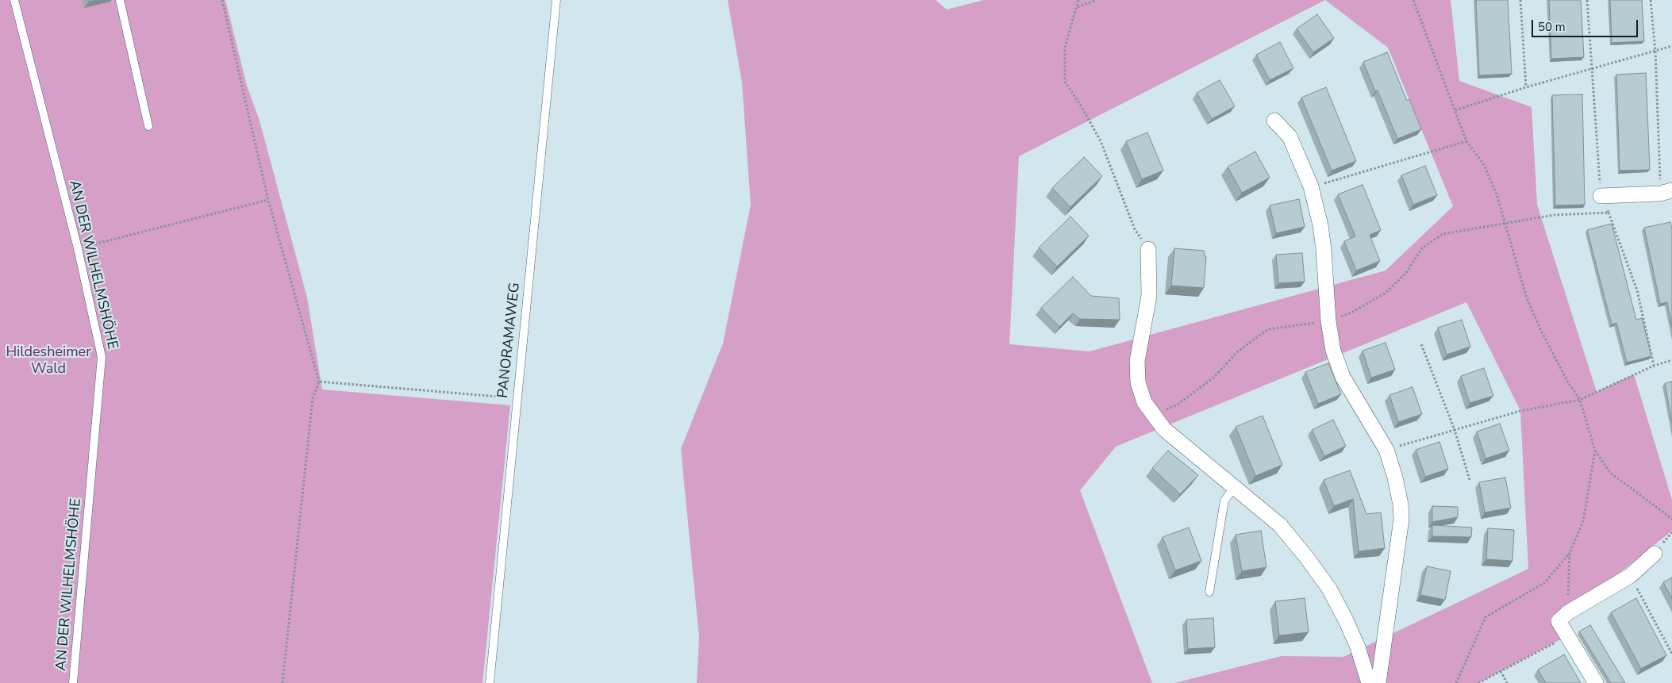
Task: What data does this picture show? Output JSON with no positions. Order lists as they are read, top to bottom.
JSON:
{
  "streets": {
    "lane": ["AN DER WILHELMSHÖHE", "PANORAMAWEG"]
  },
  "parks": ["Hildesheimer Wald"],
  "scale_bar": "50 m"
}
